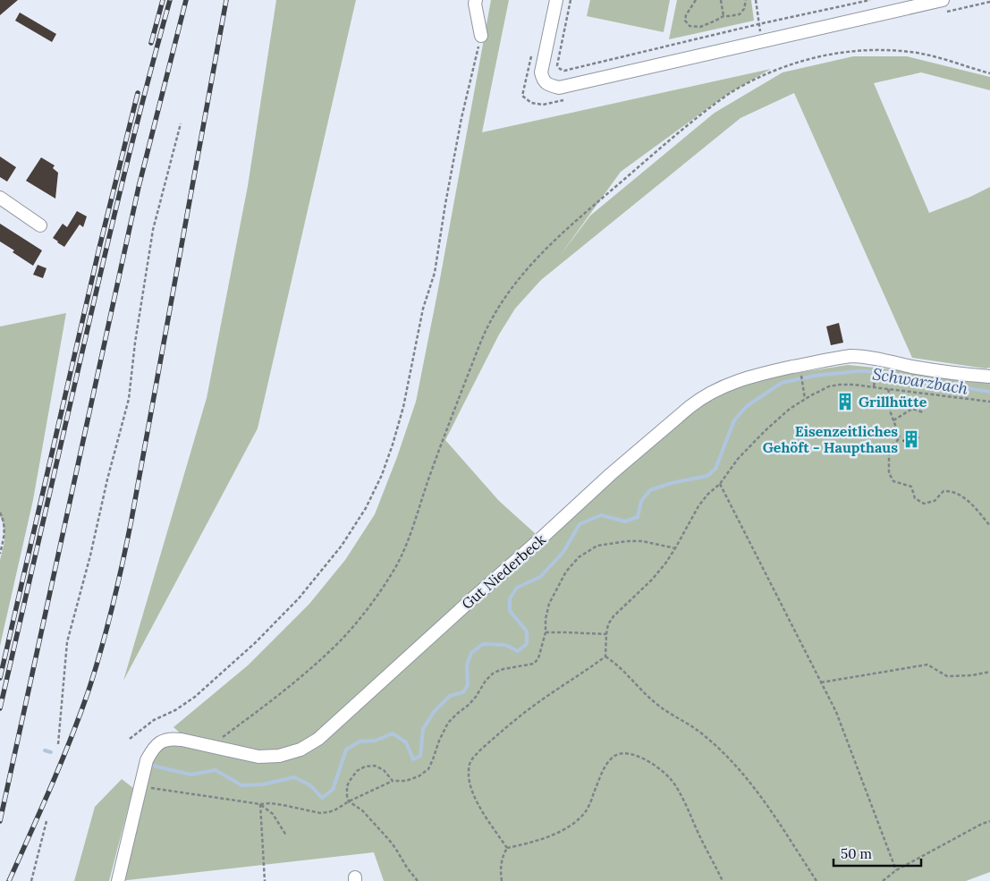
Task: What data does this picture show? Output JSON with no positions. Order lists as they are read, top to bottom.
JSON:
{
  "streets": {
    "street": ["Gut Niederbeck"]
  },
  "water": ["Schwarzbach"],
  "places": {
    "building": ["Grillhütte", "Eisenzeitliches Gehöft - Haupthaus"]
  },
  "scale_bar": "50 m"
}
